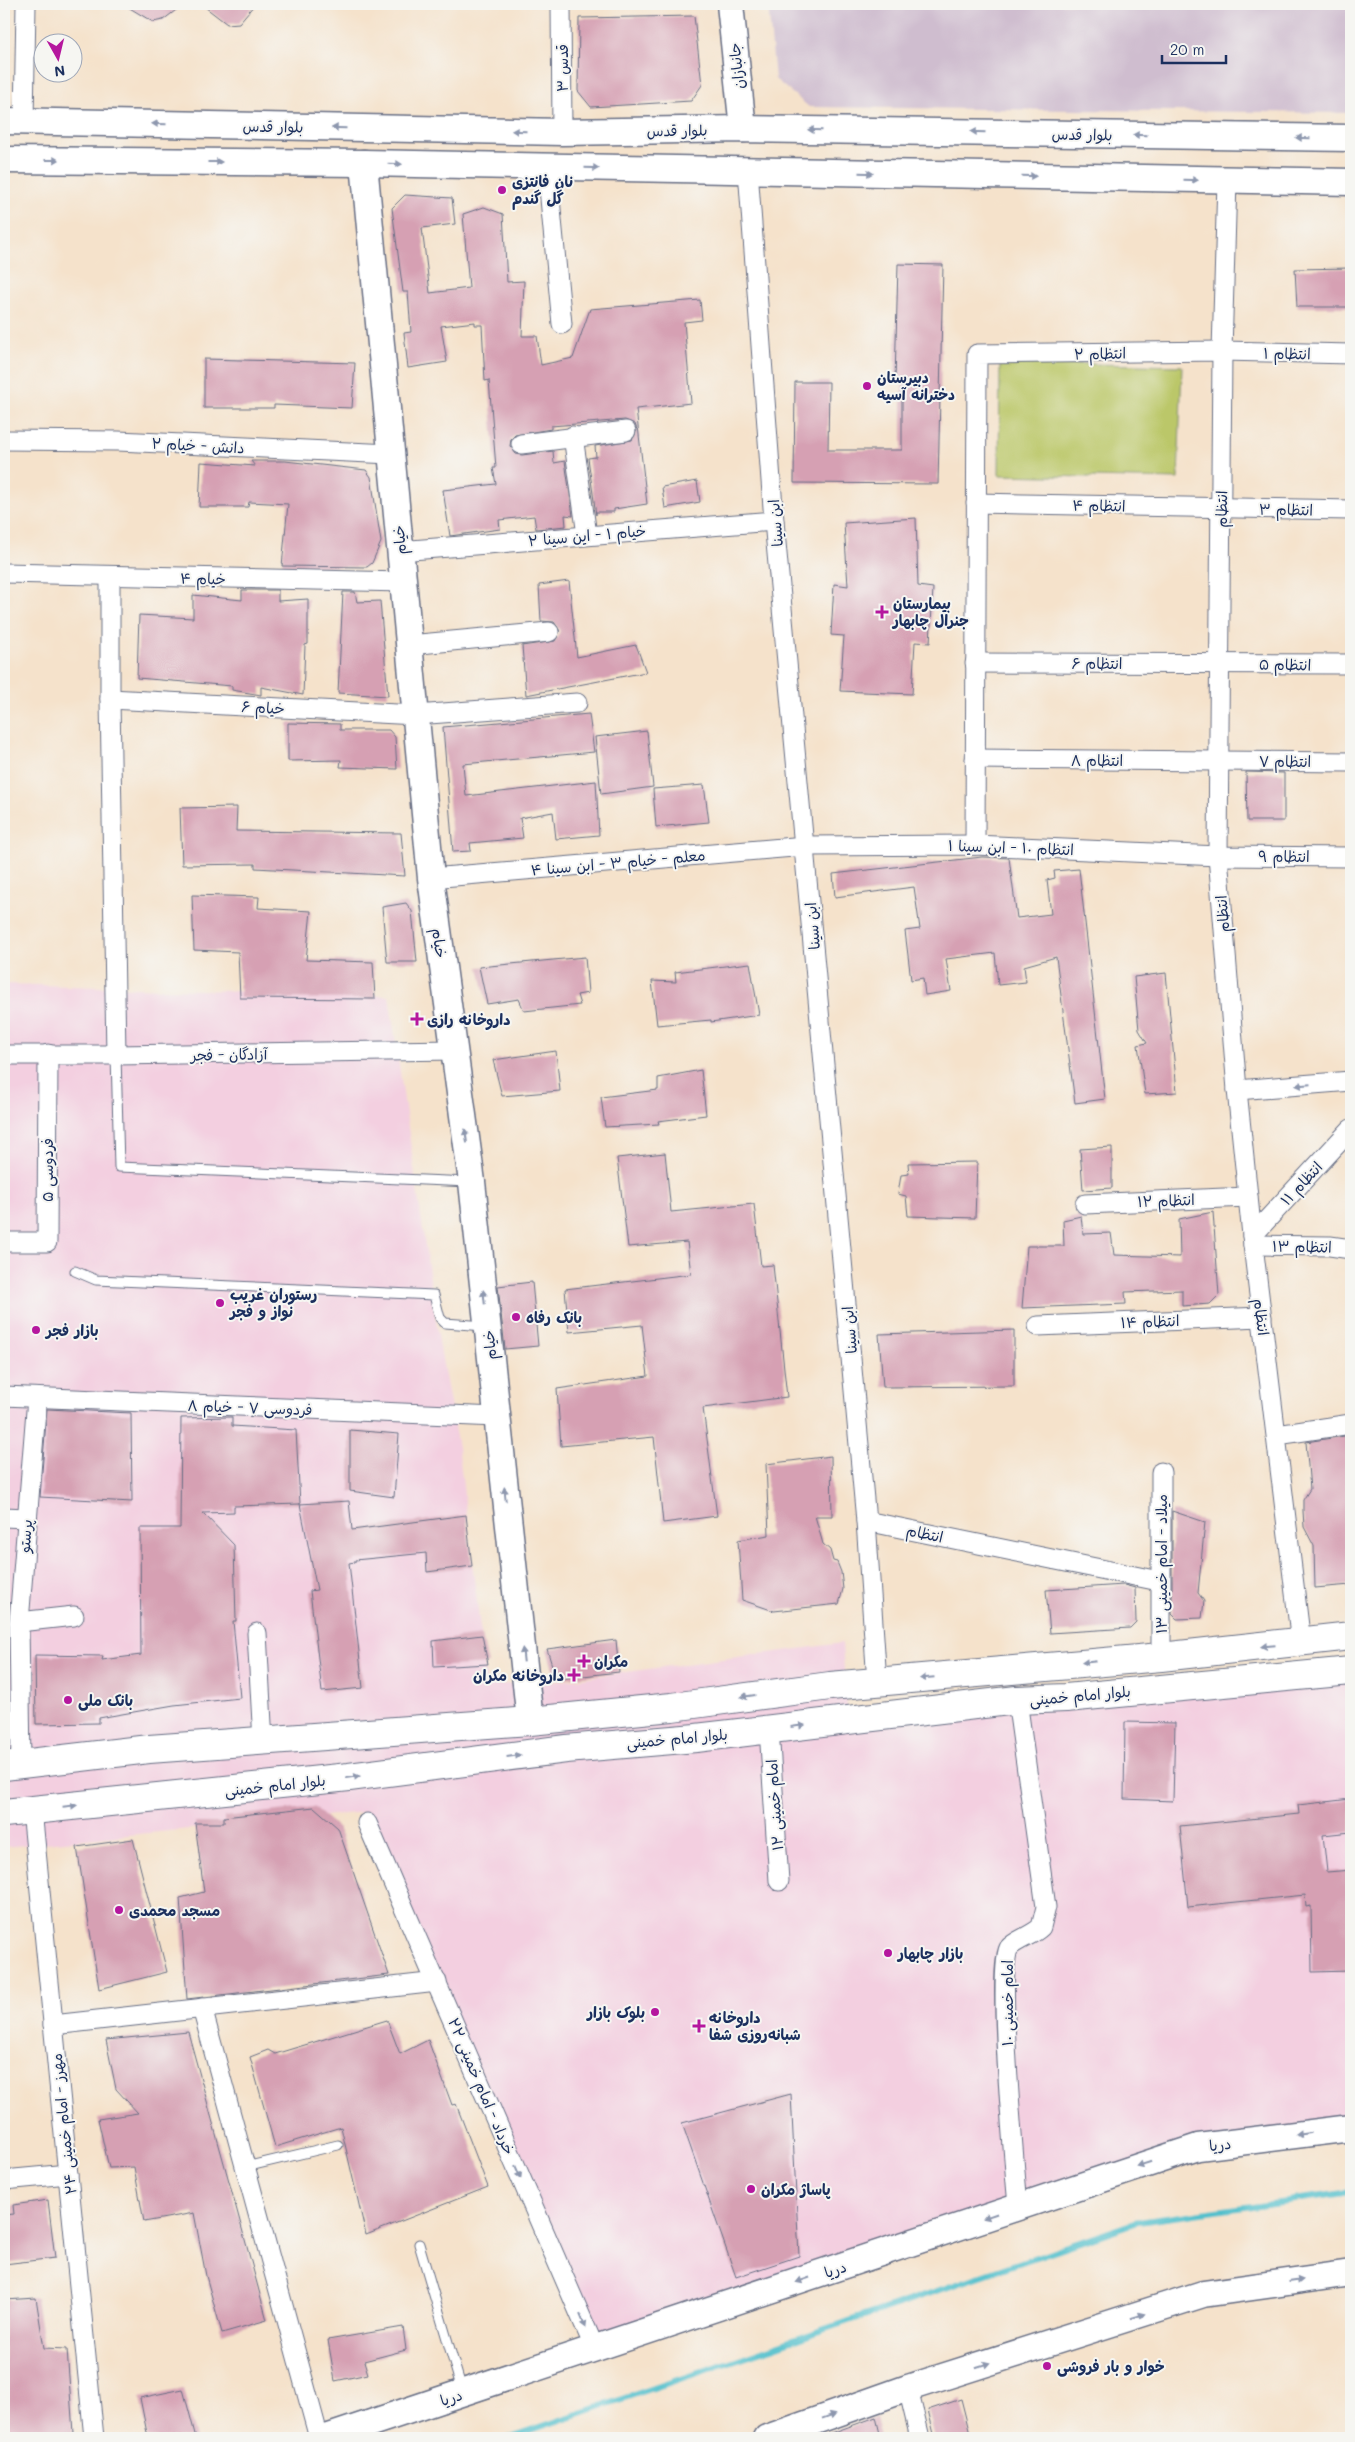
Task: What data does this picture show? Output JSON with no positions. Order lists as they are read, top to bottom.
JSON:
{
  "streets": {
    "main road": ["بلوار امام خمینی"],
    "street": [
      "جانبازان",
      "قدس ۳",
      "بلوار قدس",
      "انتظام ۲",
      "انتظام ۱",
      "دانش - خیام ۲",
      "انتظام ۴",
      "انتظام",
      "انتظام ۳",
      "ابن سینا",
      "خیام ۱ - این سینا ۲",
      "خیام",
      "خیام ۴",
      "انتظام ۶",
      "انتظام ۵",
      "خیام ۶",
      "انتظام ۸",
      "انتظام ۷",
      "انتظام ۱۰ - ابن سینا ۱",
      "انتظام ۹",
      "معلم - خیام ۳ - ابن سینا ۴",
      "آزادگان - فجر",
      "فردوسی ۵",
      "انتظام ۱۱",
      "انتظام ۱۲",
      "انتظام ۱۳",
      "انتظام ۱۴",
      "فردوسی ۷ - خیام ۸",
      "پرستو",
      "میلاد - امام خمینی ۱۳",
      "امام خمینی ۱۲",
      "امام خمینی ۱۰",
      "خرداد - امام خمینی ۲۲",
      "مهرز - امام خمینی ۲۴",
      "دریا"
    ]
  },
  "crossings": [
    ["جانبازان", "بلوار قدس"],
    ["قدس ۳", "بلوار قدس"],
    ["انتظام ۲", "انتظام ۱"],
    ["انتظام ۲", "انتظام ۴"],
    ["انتظام ۲", "انتظام"],
    ["انتظام ۱", "انتظام"],
    ["دانش - خیام ۲", "خیام"],
    ["انتظام ۴", "انتظام"],
    ["انتظام ۴", "انتظام ۳"],
    ["انتظام", "انتظام ۳"],
    ["انتظام", "ابن سینا"],
    ["انتظام", "انتظام ۶"],
    ["انتظام", "انتظام ۵"],
    ["انتظام", "انتظام ۸"],
    ["انتظام", "انتظام ۷"],
    ["انتظام", "انتظام ۱۰ - ابن سینا ۱"],
    ["انتظام", "انتظام ۹"],
    ["انتظام", "انتظام ۱۱"],
    ["انتظام", "انتظام ۱۲"],
    ["انتظام", "انتظام ۱۳"],
    ["انتظام", "انتظام ۱۴"],
    ["انتظام", "میلاد - امام خمینی ۱۳"],
    ["انتظام", "بلوار امام خمینی"],
    ["ابن سینا", "خیام ۱ - این سینا ۲"],
    ["ابن سینا", "انتظام ۱۰ - ابن سینا ۱"],
    ["ابن سینا", "معلم - خیام ۳ - ابن سینا ۴"],
    ["ابن سینا", "بلوار امام خمینی"],
    ["خیام ۱ - این سینا ۲", "خیام"],
    ["خیام", "خیام ۴"],
    ["خیام", "خیام ۶"],
    ["خیام", "معلم - خیام ۳ - ابن سینا ۴"],
    ["خیام", "آزادگان - فجر"],
    ["خیام", "فردوسی ۷ - خیام ۸"],
    ["خیام", "بلوار امام خمینی"],
    ["انتظام ۶", "انتظام ۵"],
    ["انتظام ۸", "انتظام ۷"],
    ["انتظام ۱۰ - ابن سینا ۱", "انتظام ۹"],
    ["انتظام ۱۰ - ابن سینا ۱", "معلم - خیام ۳ - ابن سینا ۴"],
    ["آزادگان - فجر", "فردوسی ۵"],
    ["انتظام ۱۱", "انتظام ۱۳"],
    ["فردوسی ۷ - خیام ۸", "پرستو"],
    ["پرستو", "بلوار امام خمینی"],
    ["میلاد - امام خمینی ۱۳", "بلوار امام خمینی"],
    ["بلوار امام خمینی", "امام خمینی ۱۲"],
    ["بلوار امام خمینی", "امام خمینی ۱۰"],
    ["بلوار امام خمینی", "مهرز - امام خمینی ۲۴"],
    ["امام خمینی ۱۰", "دریا"],
    ["خرداد - امام خمینی ۲۲", "دریا"]
  ],
  "one_way": ["خیام", "خرداد - امام خمینی ۲۲"],
  "places": {
    "other": [
      "نان فانتزی گل گندم",
      "دبیرستان دخترانه آسیه",
      "رستوران غریب نواز و فجر",
      "بانک رفاه",
      "بازار فجر",
      "بانک ملی",
      "مسجد محمدی",
      "بازار چابهار",
      "بلوک بازار",
      "پاساژ مکران",
      "خوار و بار فروشی"
    ],
    "health": [
      "بیمارستان جنرال چابهار",
      "داروخانه رازی",
      "مکران",
      "داروخانه مکران",
      "داروخانه شبانه‌روزی شفا"
    ]
  },
  "scale_bar": "20 m",
  "north": "bottom"
}
